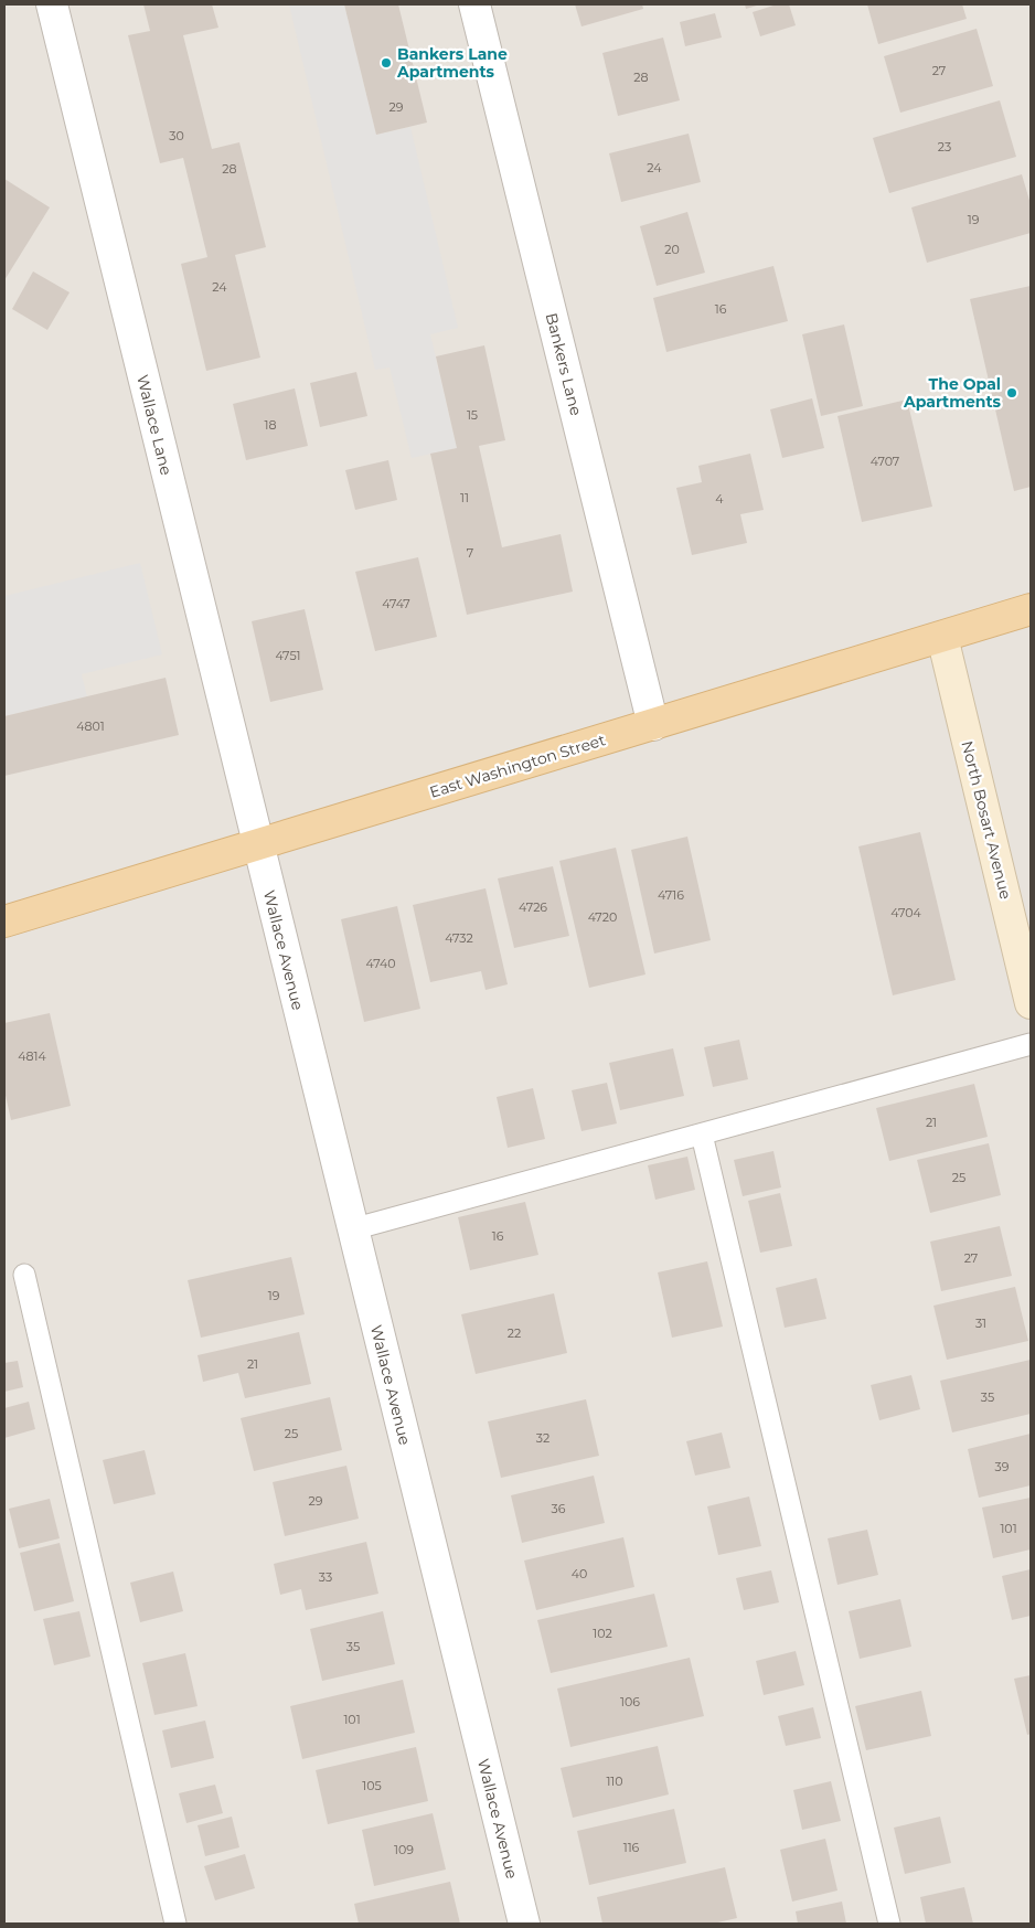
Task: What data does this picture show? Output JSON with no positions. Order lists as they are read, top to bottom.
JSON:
{
  "streets": {
    "main road": ["East Washington Street"],
    "street": [
      "Bankers Lane",
      "Wallace Lane",
      "North Bosart Avenue",
      "Wallace Avenue"
    ]
  },
  "crossings": [
    ["Bankers Lane", "East Washington Street"],
    ["Wallace Lane", "East Washington Street"],
    ["Wallace Lane", "Wallace Avenue"],
    ["East Washington Street", "North Bosart Avenue"],
    ["East Washington Street", "Wallace Avenue"]
  ],
  "places": ["Bankers Lane Apartments", "The Opal Apartments"],
  "house_numbers": [
    "27",
    "28",
    "29",
    "30",
    "23",
    "24",
    "28",
    "19",
    "20",
    "24",
    "16",
    "15",
    "18",
    "4707",
    "11",
    "4",
    "7",
    "4747",
    "4751",
    "4801",
    "4716",
    "4726",
    "4704",
    "4720",
    "4732",
    "4740",
    "4814",
    "21",
    "25",
    "16",
    "27",
    "19",
    "31",
    "22",
    "21",
    "35",
    "25",
    "32",
    "39",
    "29",
    "36",
    "101",
    "40",
    "33",
    "102",
    "35",
    "106",
    "101",
    "110",
    "105",
    "116",
    "109"
  ]
}
